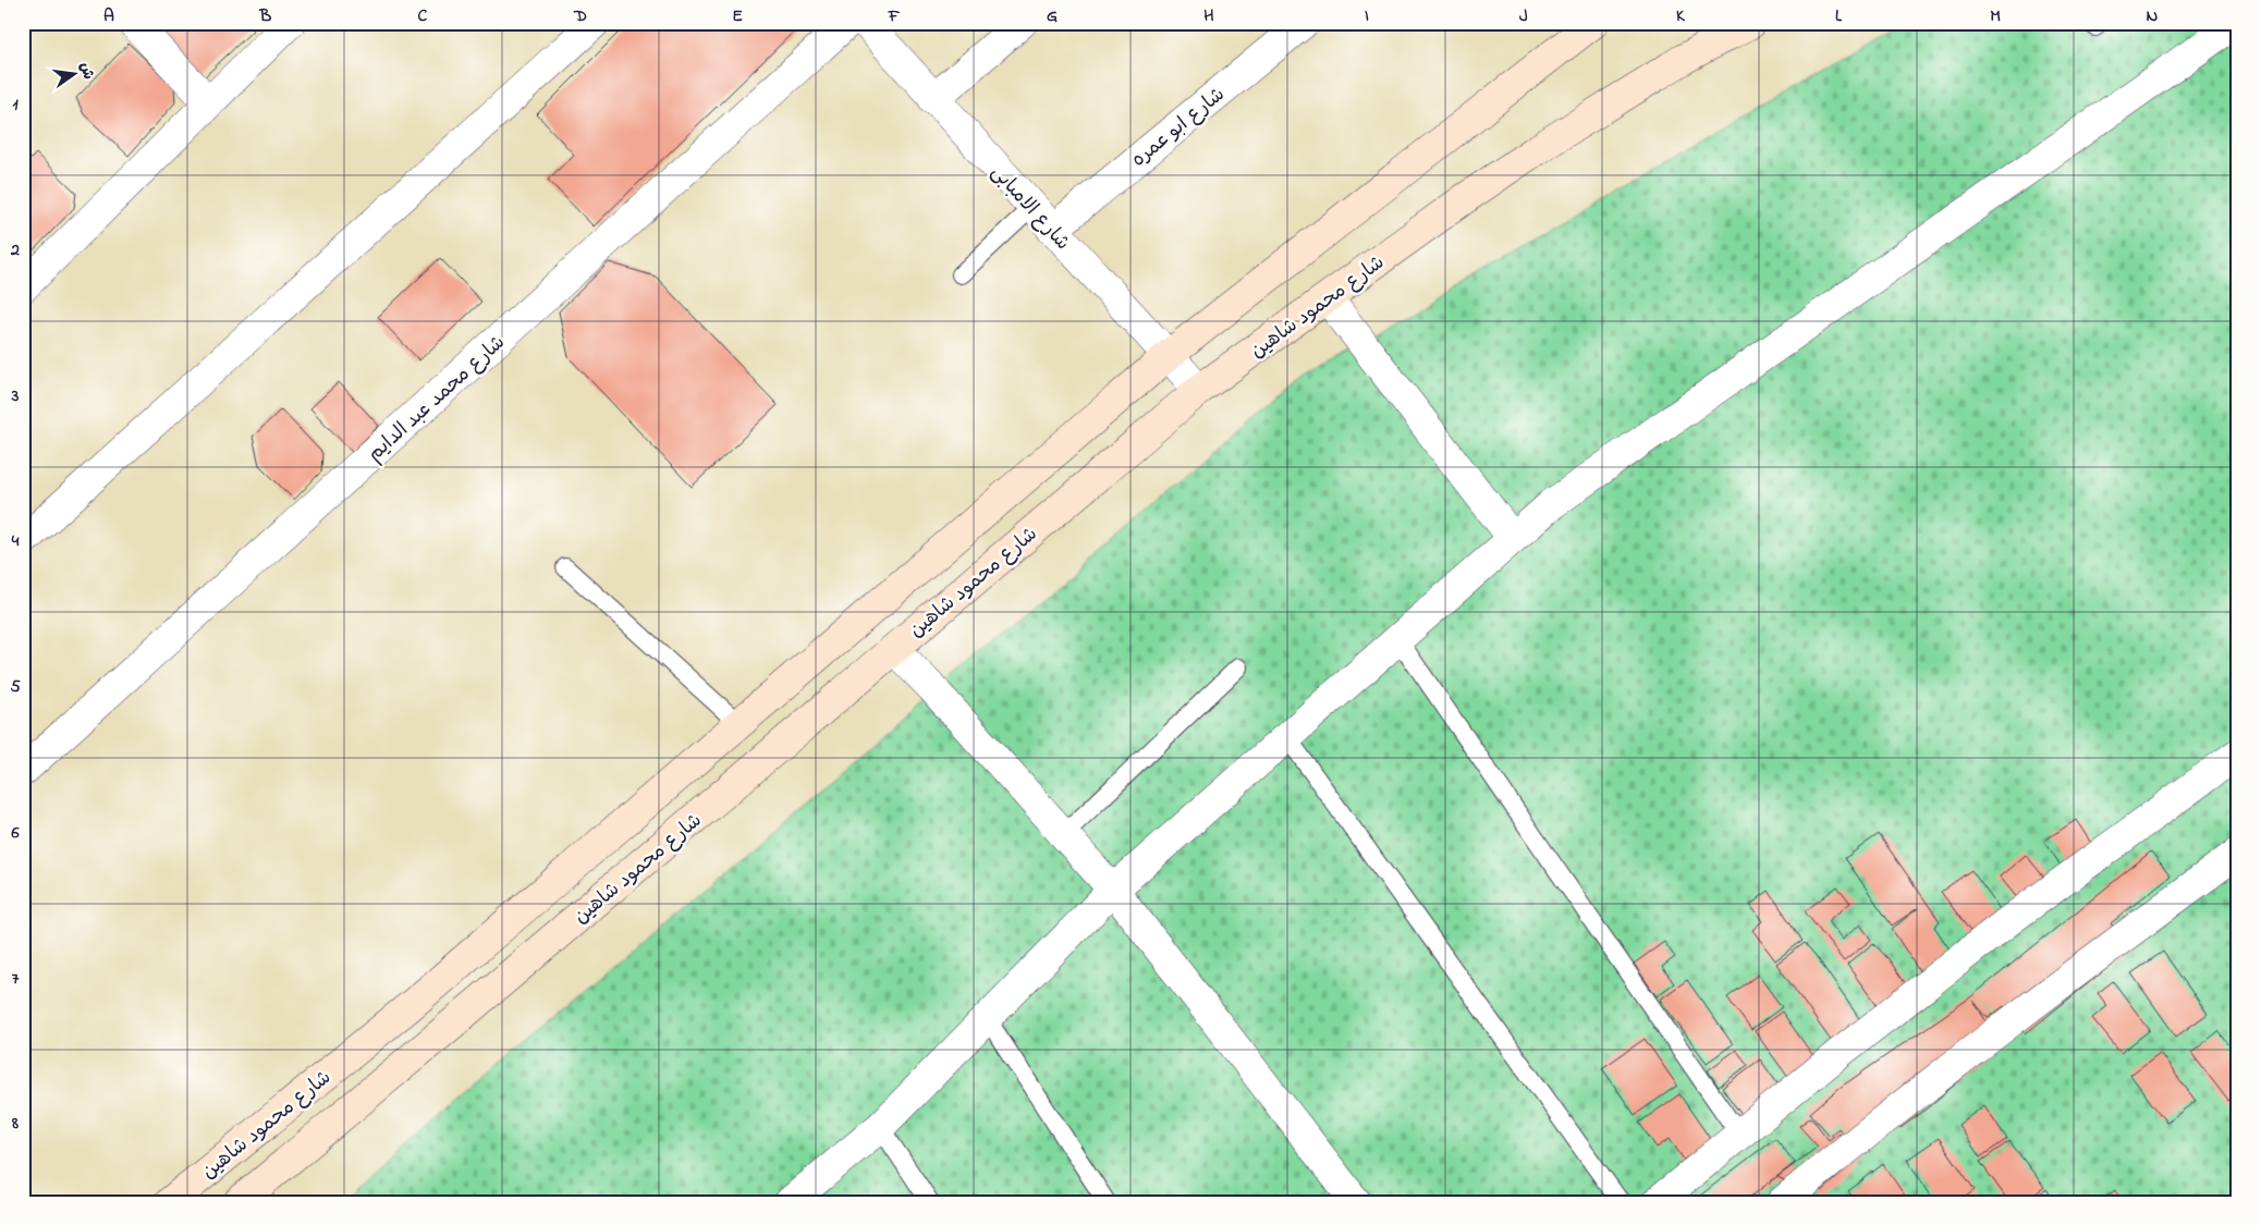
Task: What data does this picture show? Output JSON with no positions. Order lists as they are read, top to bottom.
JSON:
{
  "streets": {
    "main road": ["شارع محمود شاهين"],
    "street": ["شارع ابو عمره", "شارع الامبابى", "شارع محمد عبد الدايم"]
  },
  "crossings": [
    ["شارع ابو عمره", "شارع الامبابى"],
    ["شارع الامبابى", "شارع محمود شاهين"]
  ],
  "north": "right",
  "grid": {
    "columns": [
      "A",
      "B",
      "C",
      "D",
      "E",
      "F",
      "G",
      "H",
      "I",
      "J",
      "K",
      "L",
      "M",
      "N"
    ],
    "rows": [
      "1",
      "2",
      "3",
      "4",
      "5",
      "6",
      "7",
      "8"
    ]
  }
}
